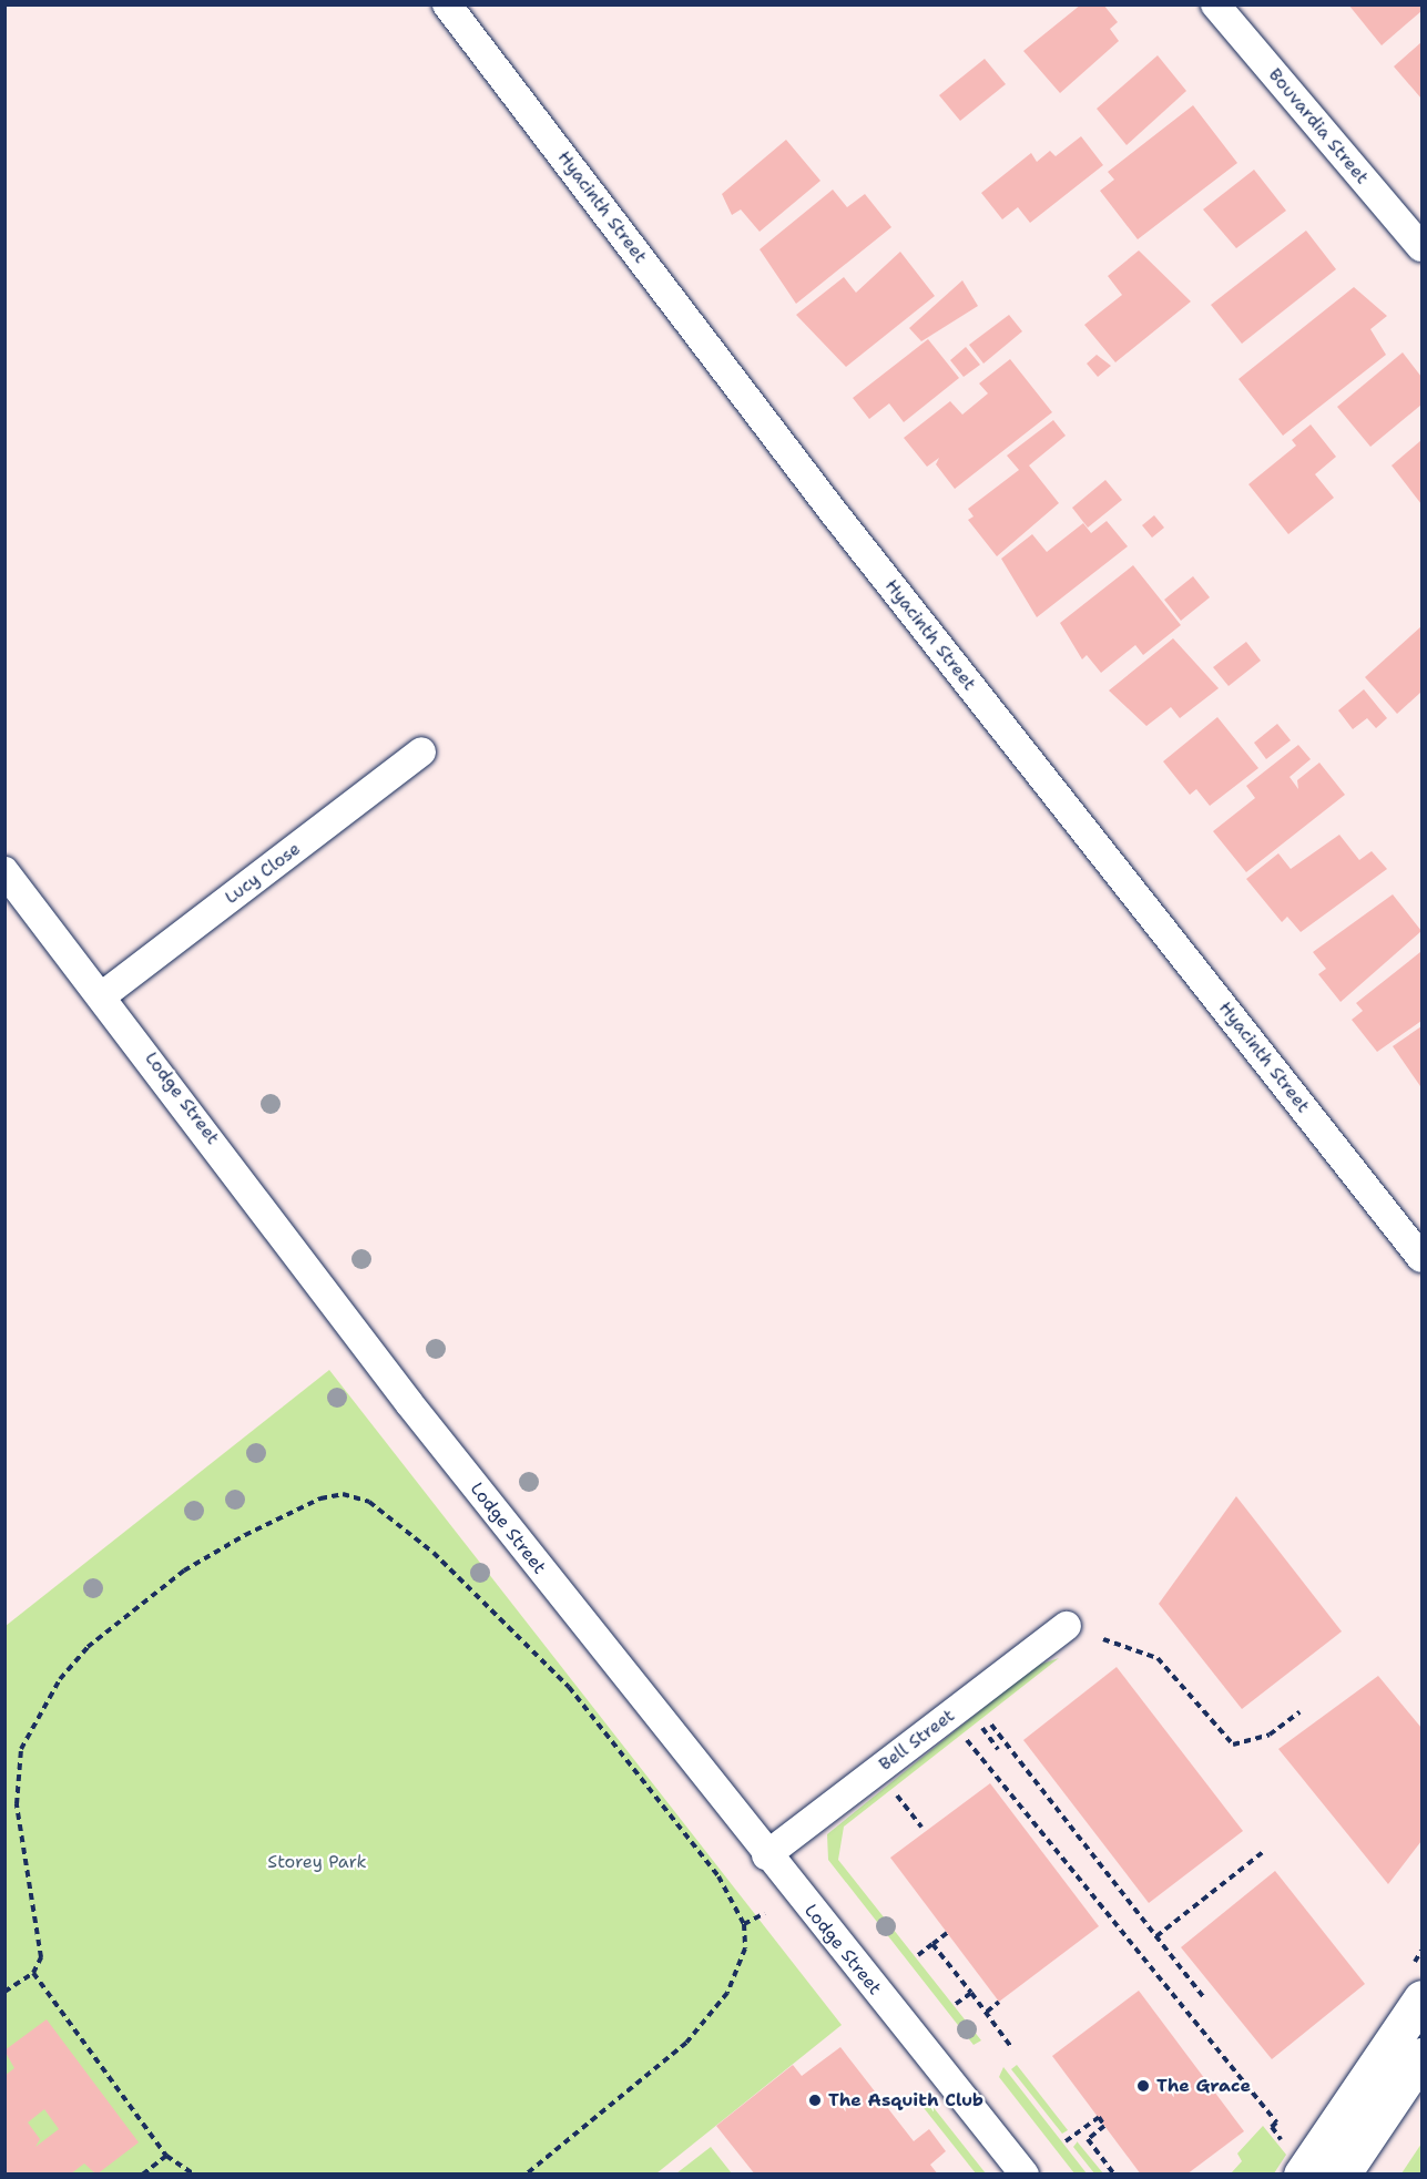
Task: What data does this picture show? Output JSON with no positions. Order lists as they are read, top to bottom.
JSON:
{
  "streets": {
    "street": [
      "Bouvardia Street",
      "Hyacinth Street",
      "Lucy Close",
      "Lodge Street",
      "Bell Street"
    ]
  },
  "crossings": [
    ["Lucy Close", "Lodge Street"],
    ["Lodge Street", "Bell Street"]
  ],
  "parks": ["Storey Park"],
  "places": ["The Grace", "The Asquith Club"]
}
